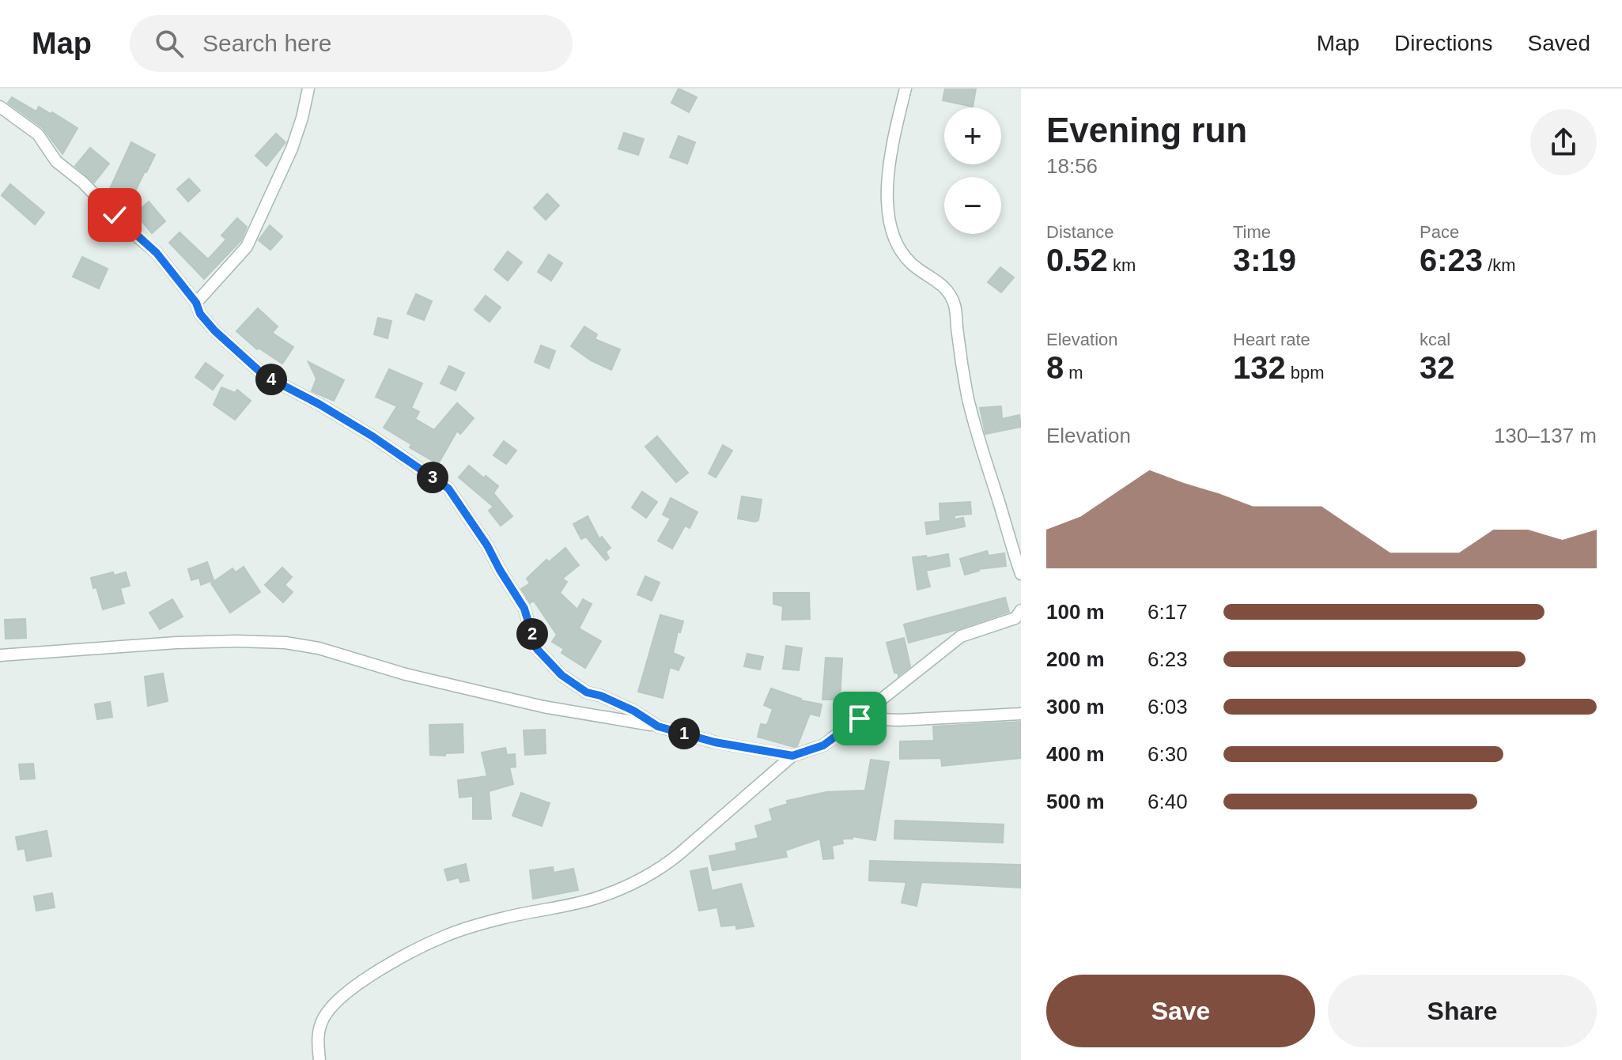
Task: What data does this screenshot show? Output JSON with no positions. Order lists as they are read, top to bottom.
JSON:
{
  "page": {
    "header": "Map",
    "search": "Search here",
    "nav": ["Map", "Directions", "Saved"],
    "heading": ["Evening run", "18:56"],
    "map_buttons": ["+", "−"],
    "stats": [
      ["Distance", "0.52 km"],
      ["Time", "3:19"],
      ["Pace", "6:23 /km"],
      ["Elevation", "8 m"],
      ["Heart rate", "132 bpm"],
      ["kcal", "32"]
    ],
    "pins": [
      "4",
      "3",
      "2",
      "1"
    ],
    "chart": ["Elevation", "130–137 m"],
    "list": [
      {
        "name": "100 m",
        "note": "6:17"
      },
      {
        "name": "200 m",
        "note": "6:23"
      },
      {
        "name": "300 m",
        "note": "6:03"
      },
      {
        "name": "400 m",
        "note": "6:30"
      },
      {
        "name": "500 m",
        "note": "6:40"
      }
    ],
    "buttons": ["Save", "Share"]
  }
}
